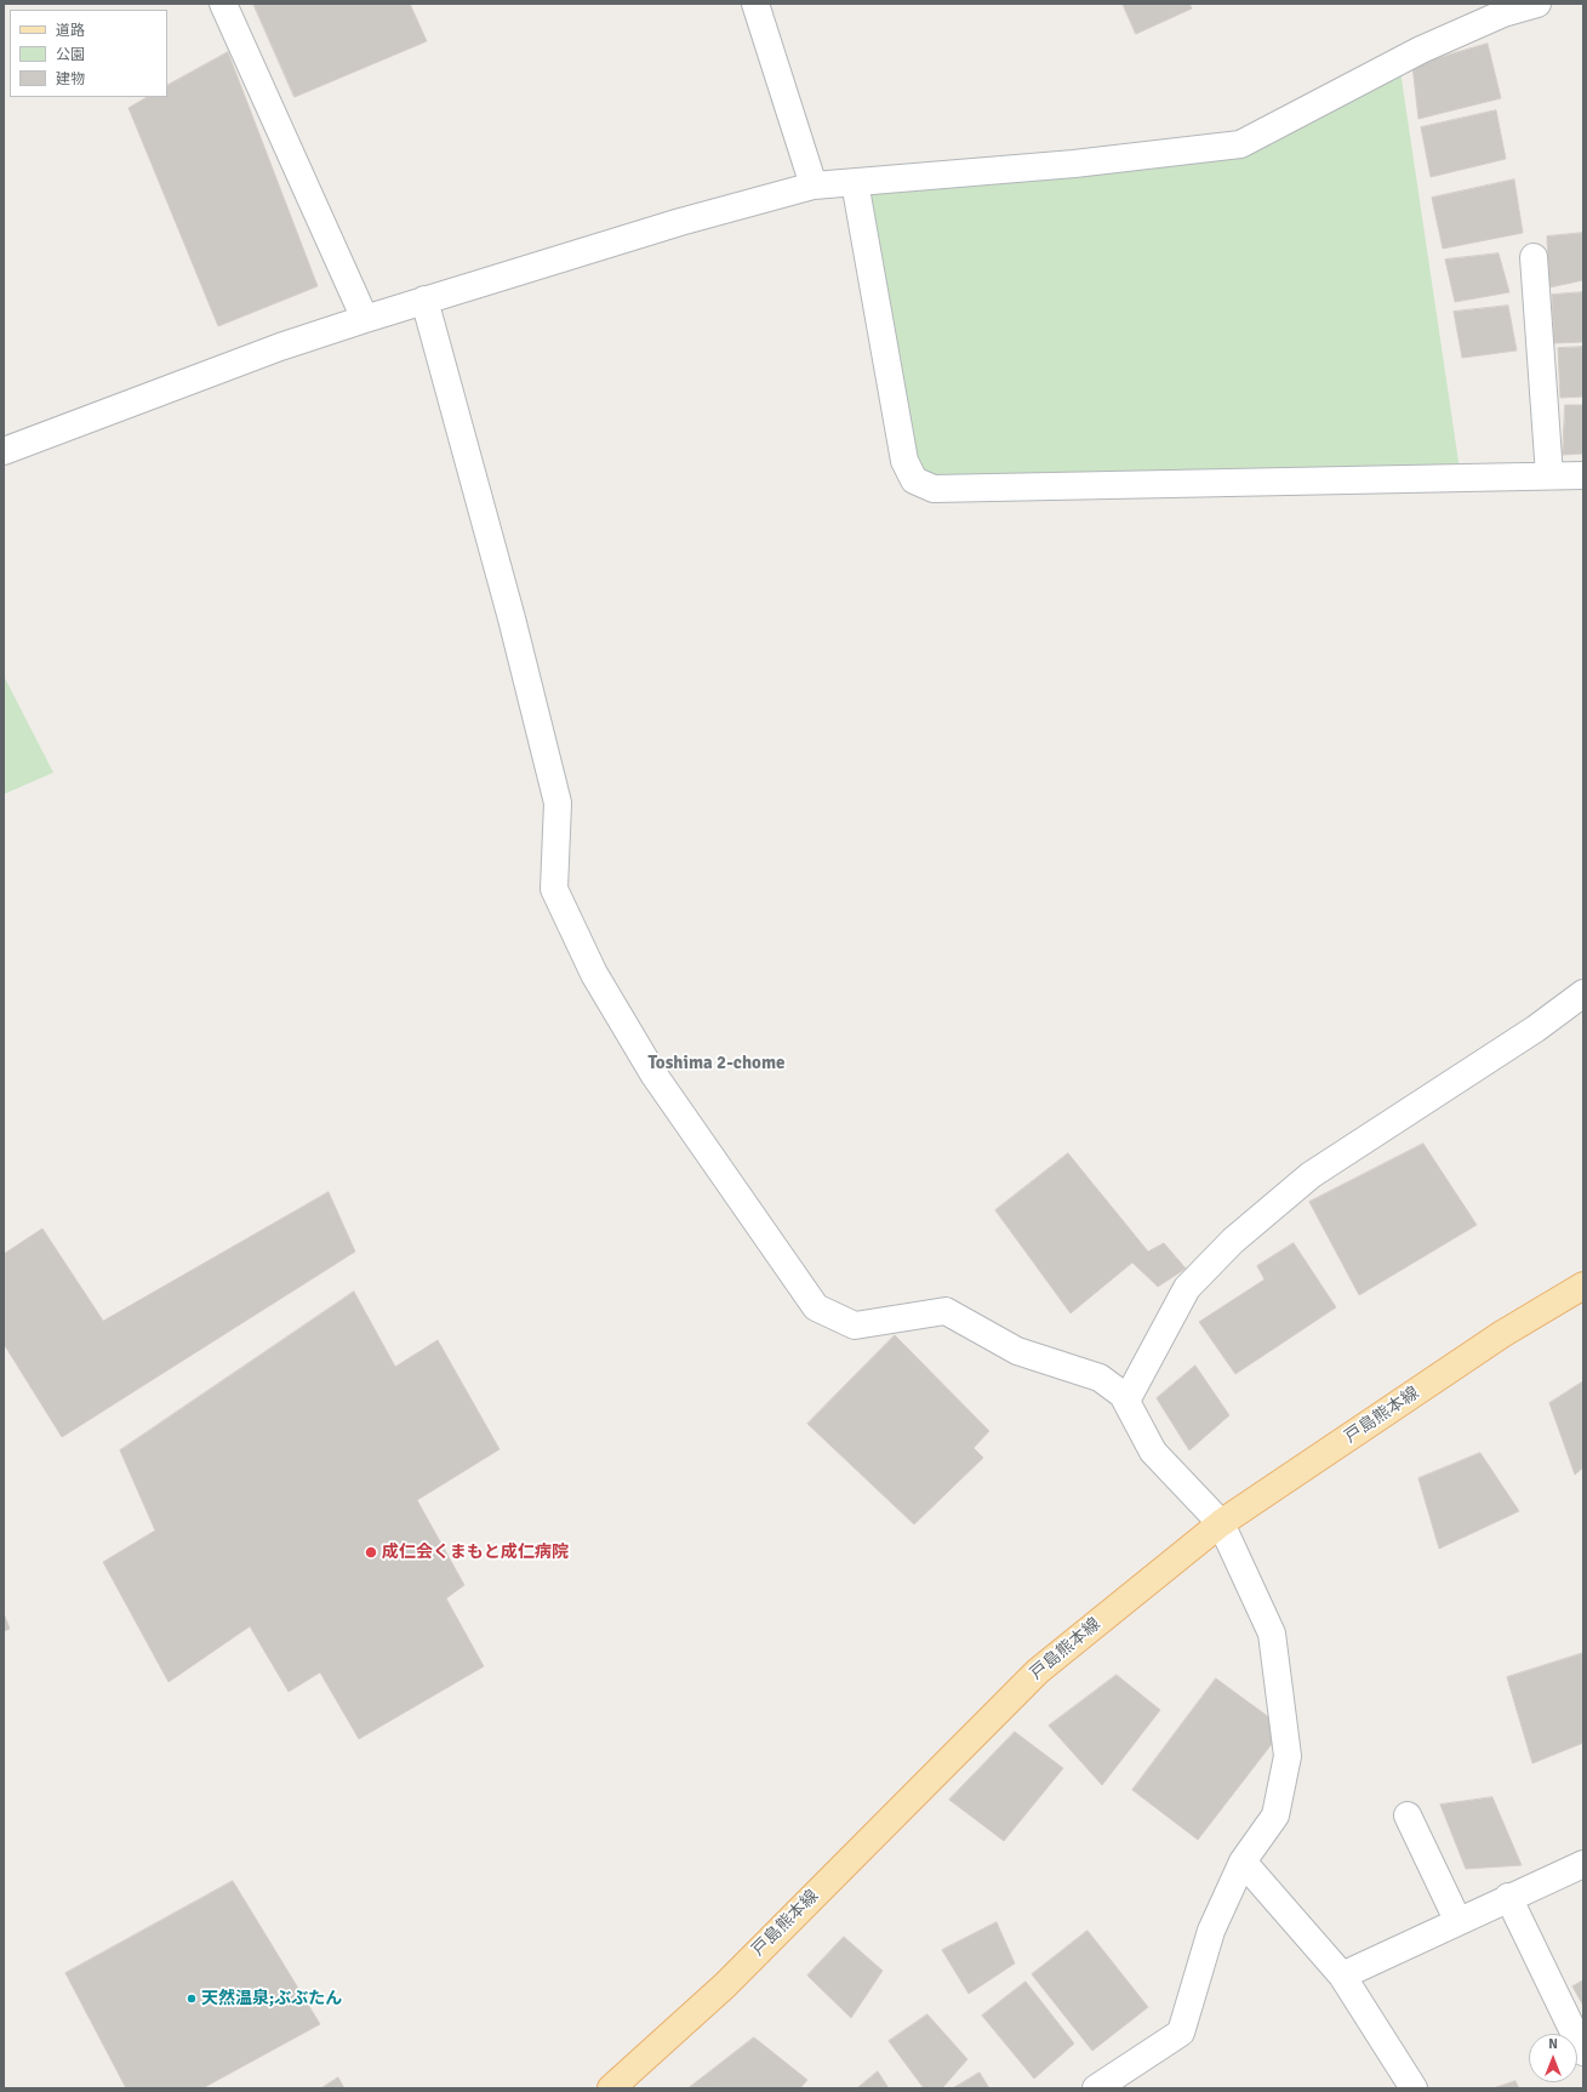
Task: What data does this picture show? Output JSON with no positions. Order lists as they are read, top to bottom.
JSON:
{
  "streets": {
    "main road": ["戸島熊本線"]
  },
  "districts": ["Toshima 2-chome"],
  "places": ["成仁会くまもと成仁病院", "天然温泉;ぶぶたん"],
  "legend": ["道路", "公園", "建物"],
  "north": "top"
}
